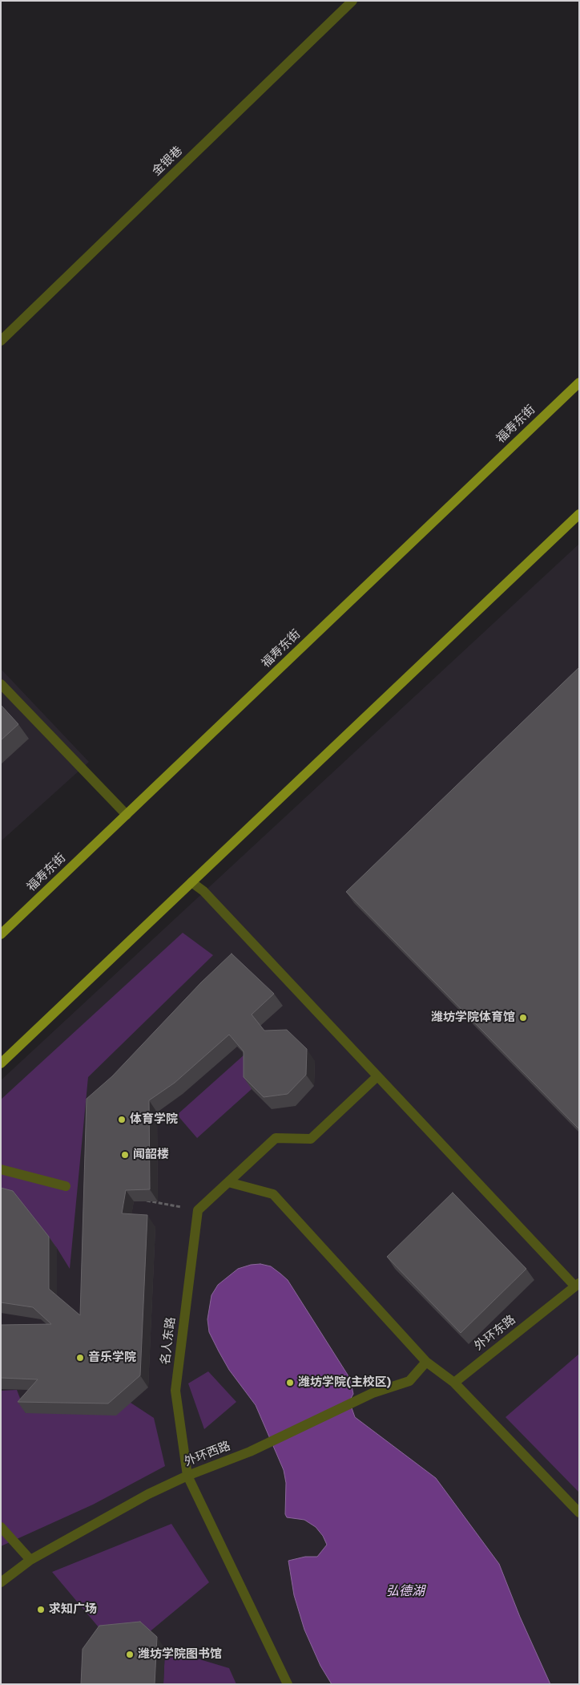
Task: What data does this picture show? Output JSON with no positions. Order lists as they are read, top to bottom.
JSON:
{
  "streets": {
    "main road": ["福寿东街"],
    "street": [
      "金银巷",
      "外环东路",
      "名人东路",
      "外环西路"
    ]
  },
  "crossings": [
    ["名人东路", "外环西路"]
  ],
  "water": ["弘德湖"],
  "places": [
    "潍坊学院体育馆",
    "体育学院",
    "闻韶楼",
    "音乐学院",
    "潍坊学院(主校区)",
    "求知广场",
    "潍坊学院图书馆"
  ]
}
